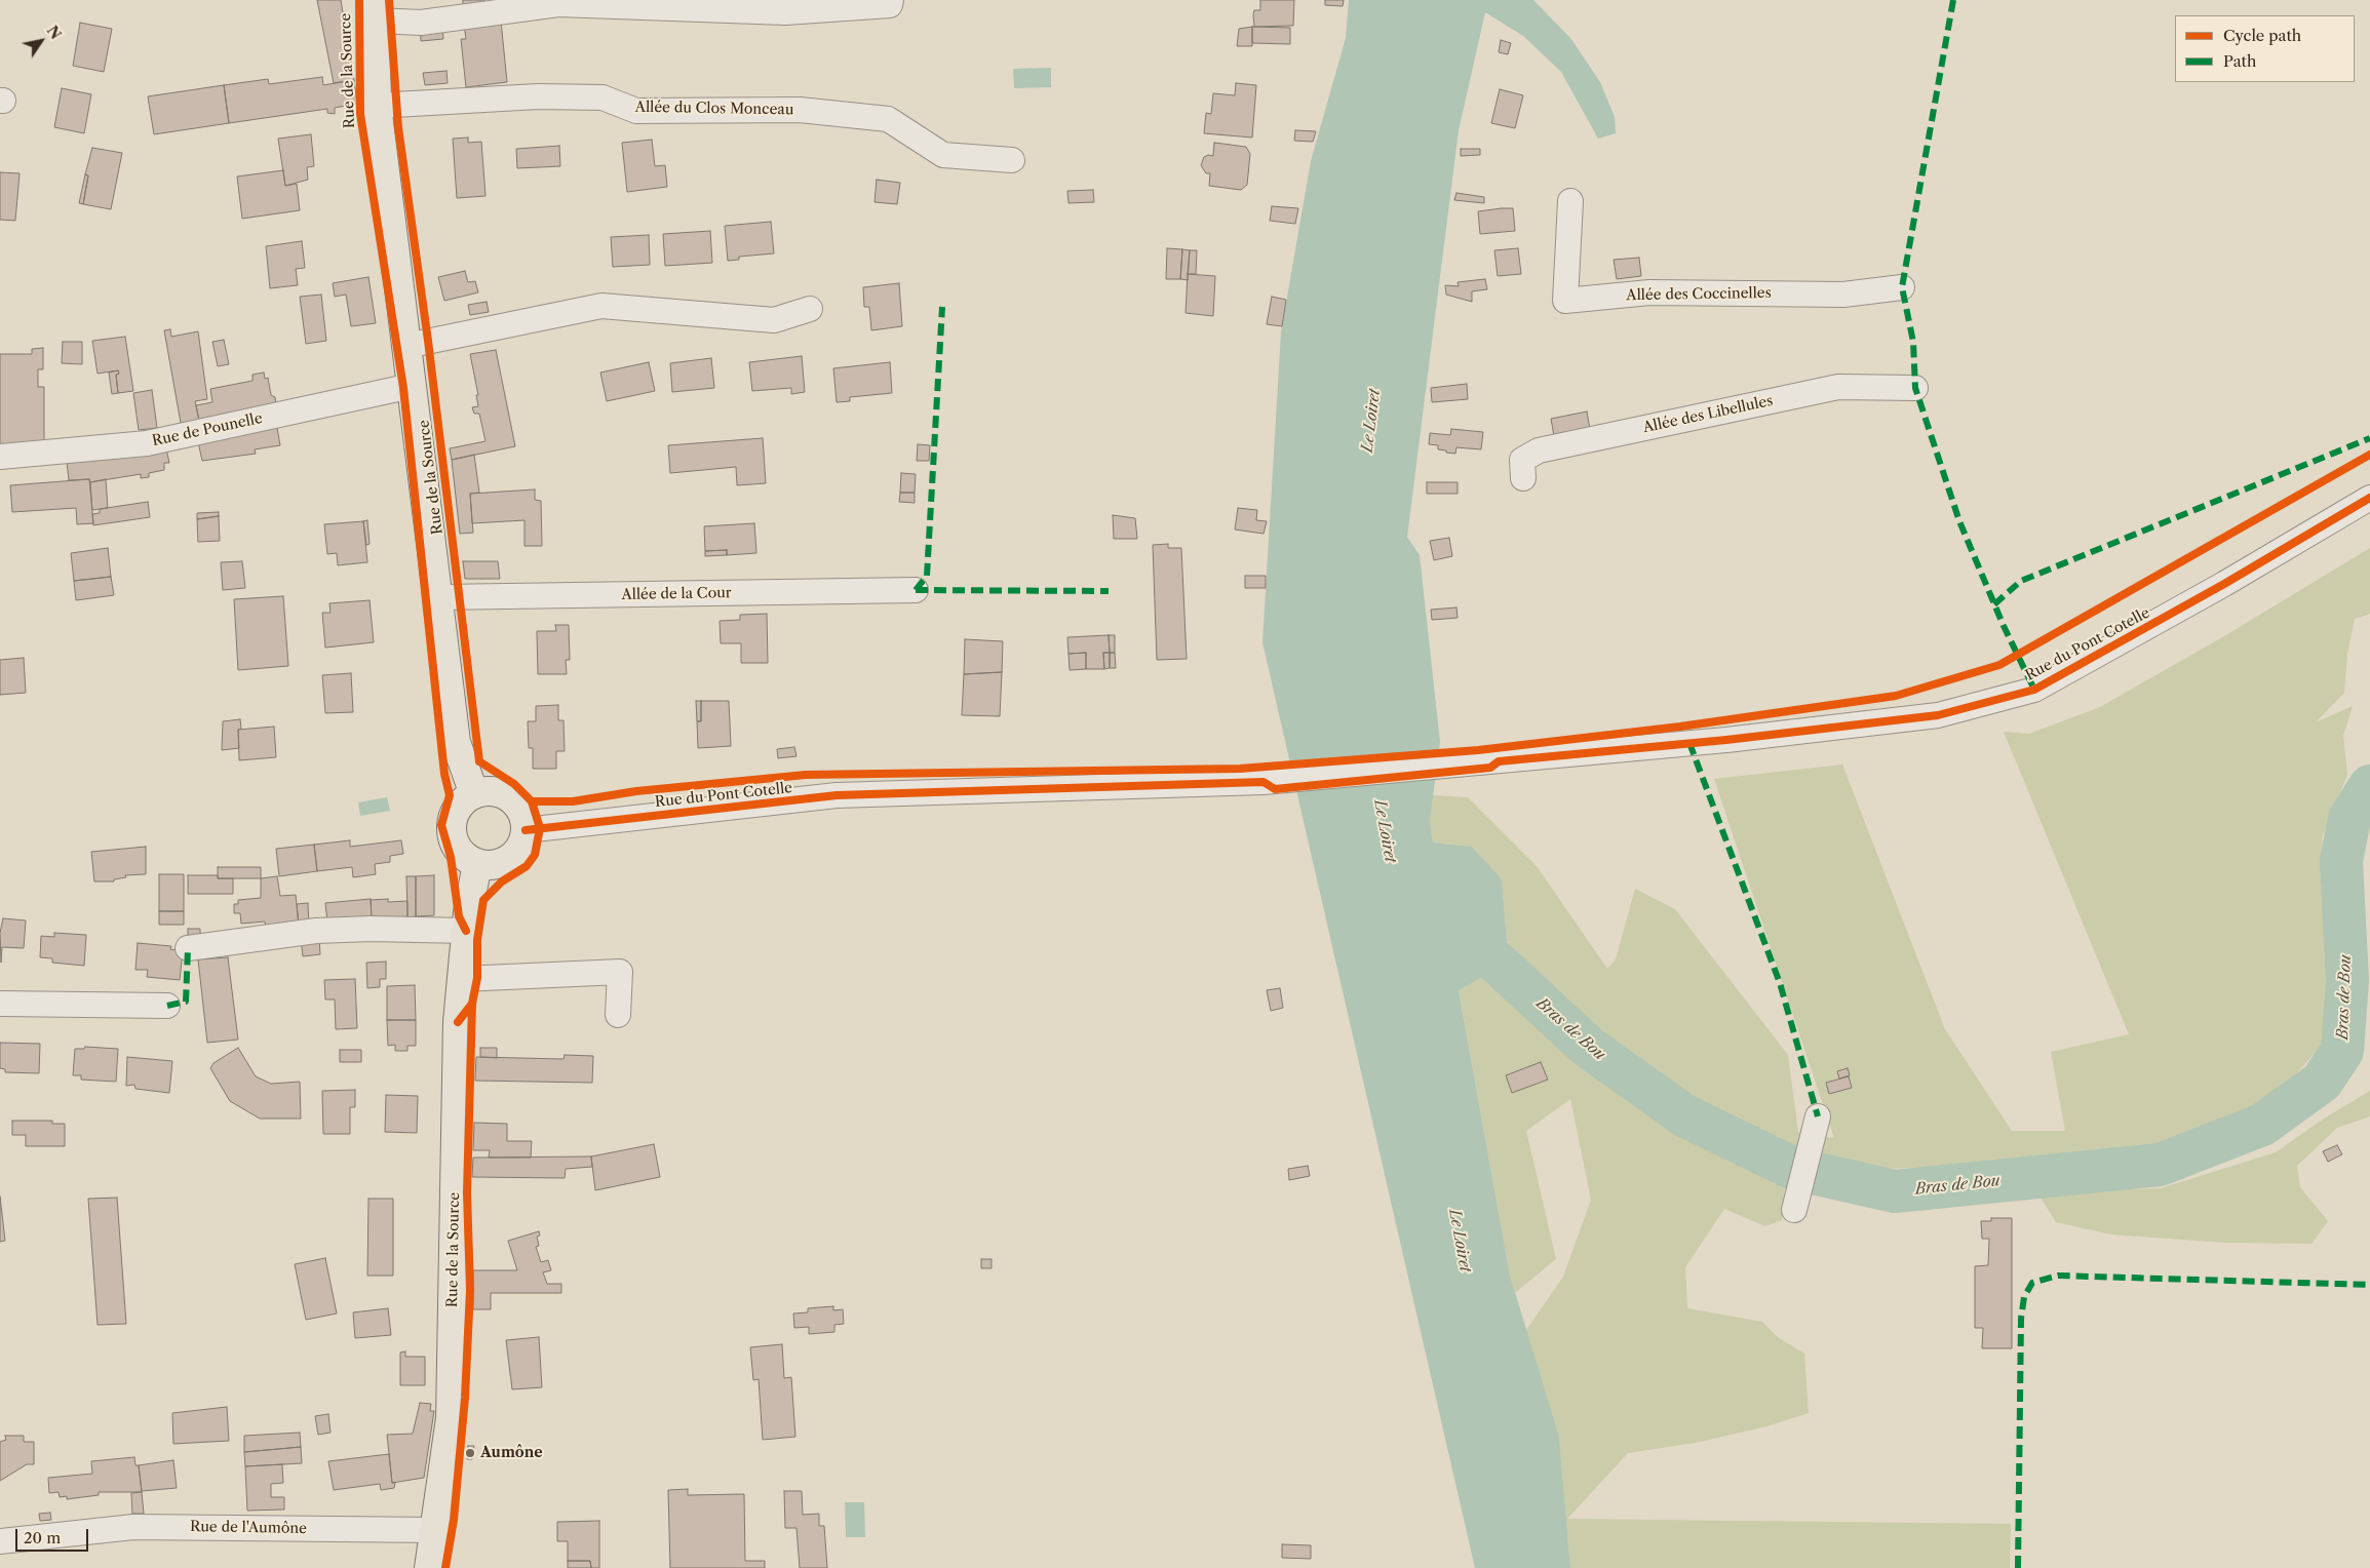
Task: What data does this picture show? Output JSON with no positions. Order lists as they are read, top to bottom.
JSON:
{
  "streets": {
    "main road": ["Rue de la Source"],
    "street": [
      "Allée du Clos Monceau",
      "Allée des Coccinelles",
      "Allée des Libellules",
      "Rue de Pounelle",
      "Allée de la Cour",
      "Rue du Pont Cotelle",
      "Rue de l'Aumône"
    ]
  },
  "crossings": [
    ["Rue de la Source", "Allée du Clos Monceau"],
    ["Rue de la Source", "Rue de Pounelle"],
    ["Rue de la Source", "Allée de la Cour"],
    ["Rue de la Source", "Rue du Pont Cotelle"],
    ["Rue de la Source", "Rue de l'Aumône"]
  ],
  "water": ["Le Loiret", "Bras de Bou"],
  "places": ["Aumône"],
  "legend": ["Cycle path", "Path"],
  "scale_bar": "20 m",
  "north": "top right"
}
